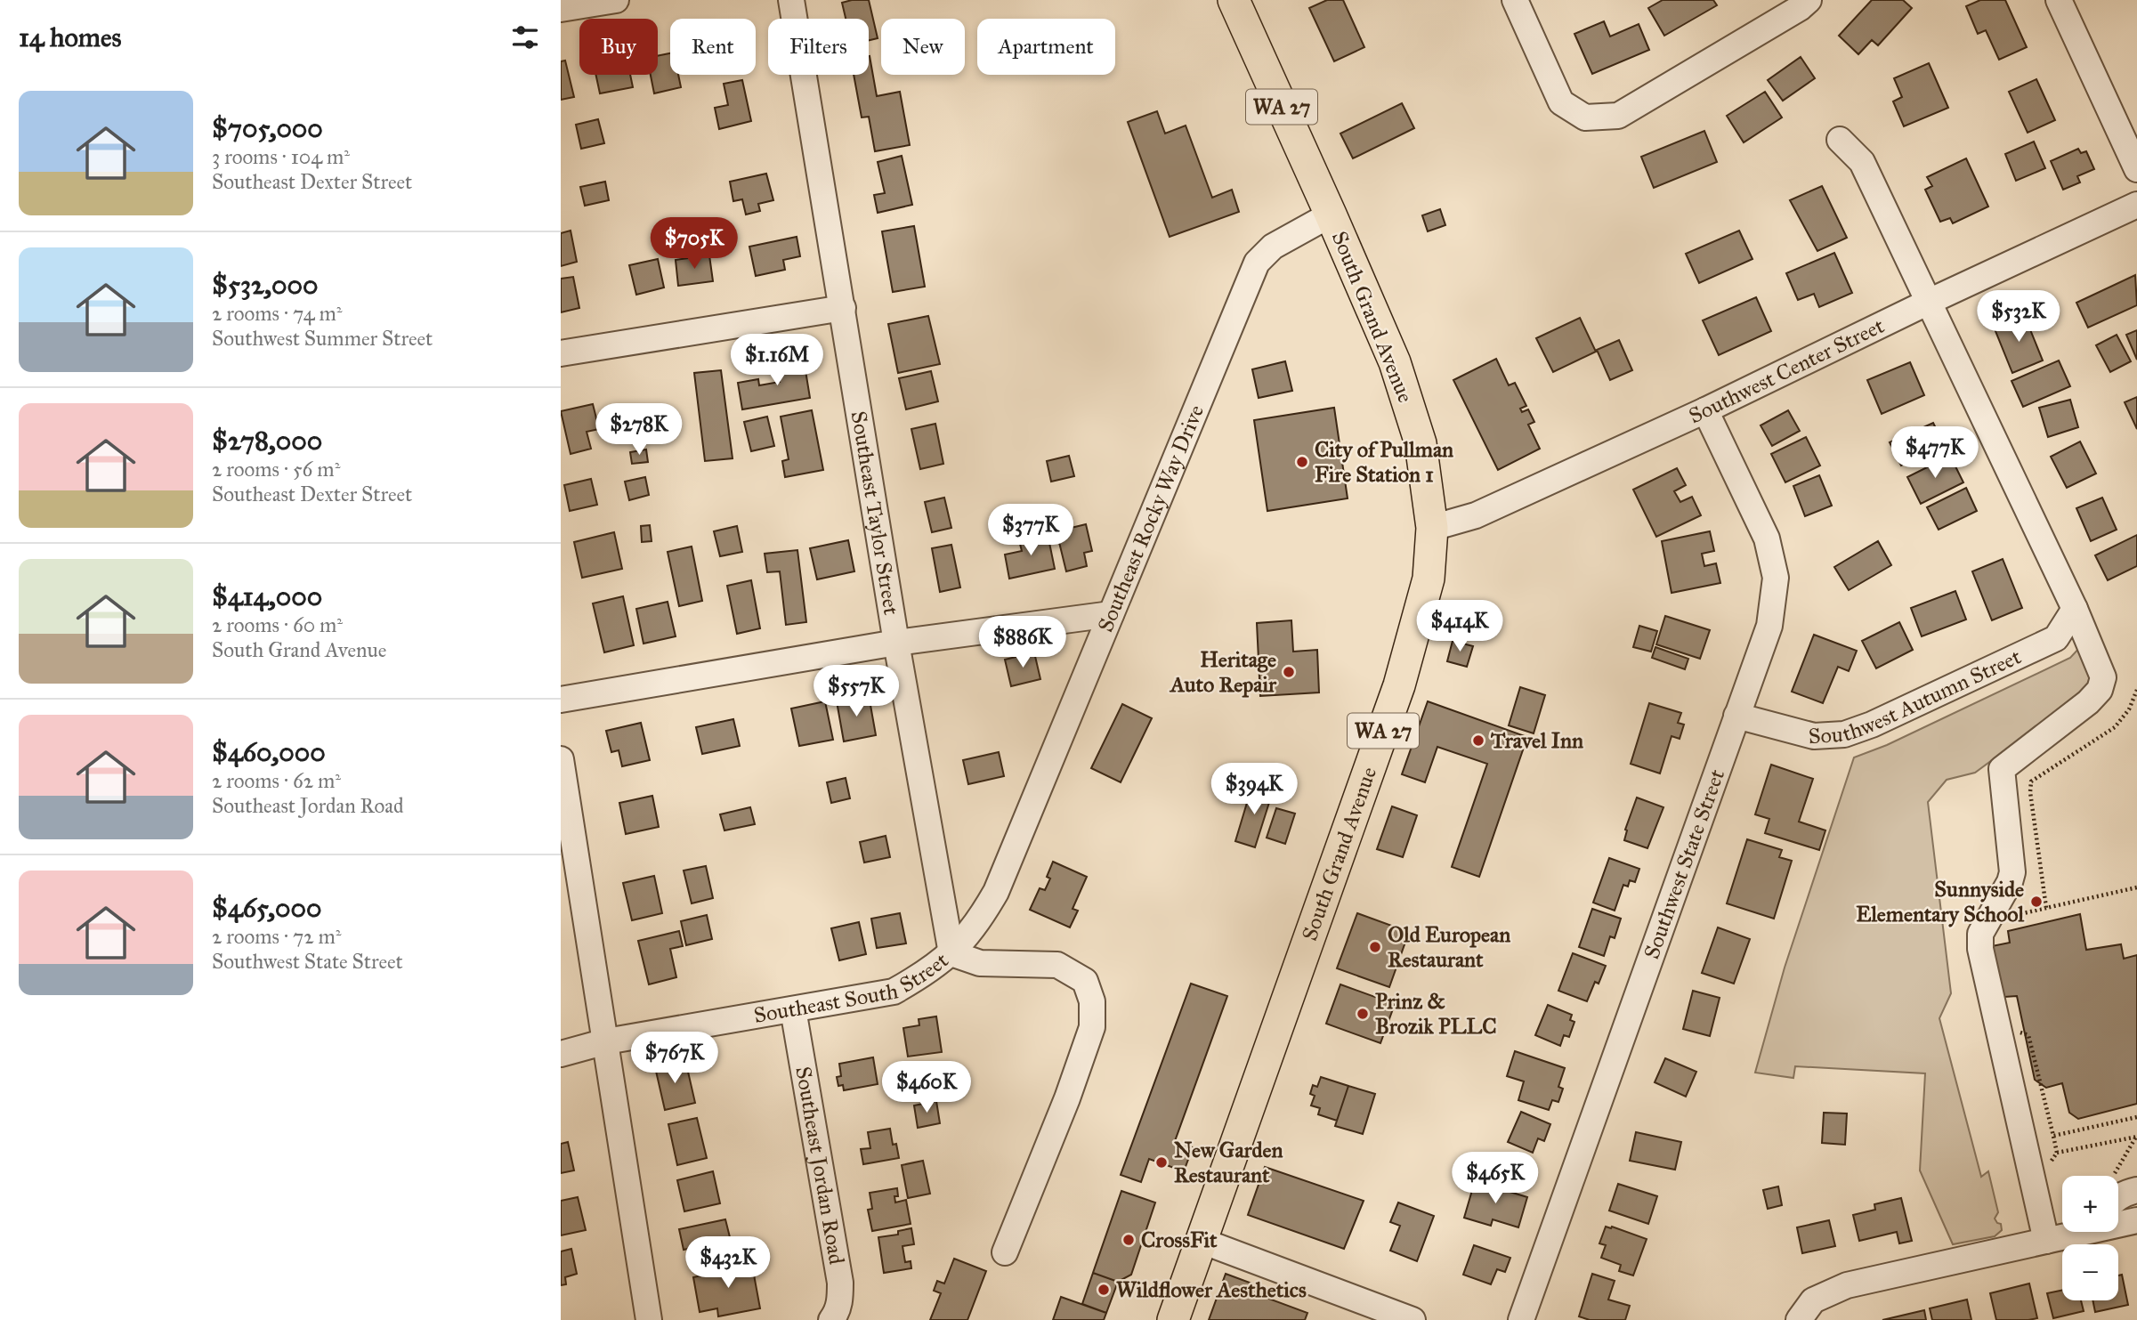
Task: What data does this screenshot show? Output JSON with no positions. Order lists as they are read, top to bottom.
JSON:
{
  "streets": {
    "main road": ["WA 27", "South Grand Avenue"],
    "street": [
      "Southwest Center Street",
      "Southeast Taylor Street",
      "Southeast Rocky Way Drive",
      "Southwest Autumn Street",
      "Southwest State Street",
      "Southeast South Street",
      "Southeast Jordan Road"
    ]
  },
  "crossings": [
    ["South Grand Avenue", "Southwest Center Street"],
    ["South Grand Avenue", "Southeast Rocky Way Drive"],
    ["Southwest Center Street", "Southwest State Street"],
    ["Southeast Taylor Street", "Southeast South Street"],
    ["Southeast Rocky Way Drive", "Southeast South Street"],
    ["Southwest Autumn Street", "Southwest State Street"],
    ["Southeast South Street", "Southeast Jordan Road"]
  ],
  "places": [
    "City of Pullman Fire Station 1",
    "Heritage Auto Repair",
    "Travel Inn",
    "Sunnyside Elementary School",
    "Old European Restaurant",
    "Prinz & Brozik PLLC",
    "New Garden Restaurant",
    "CrossFit",
    "Wildflower Aesthetics"
  ],
  "page": {
    "heading": "14 homes",
    "chip": [
      "Buy",
      "Rent",
      "Filters",
      "New",
      "Apartment"
    ],
    "list": [
      {
        "name": "$705,000",
        "note": "3 rooms · 104 m² · Southeast Dexter Street"
      },
      {
        "name": "$532,000",
        "note": "2 rooms · 74 m² · Southwest Summer Street"
      },
      {
        "name": "$278,000",
        "note": "2 rooms · 56 m² · Southeast Dexter Street"
      },
      {
        "name": "$414,000",
        "note": "2 rooms · 60 m² · South Grand Avenue"
      },
      {
        "name": "$460,000",
        "note": "2 rooms · 62 m² · Southeast Jordan Road"
      },
      {
        "name": "$465,000",
        "note": "2 rooms · 72 m² · Southwest State Street"
      }
    ],
    "price": [
      "$705K",
      "$532K",
      "$1.16M",
      "$278K",
      "$477K",
      "$377K",
      "$414K",
      "$886K",
      "$557K",
      "$394K",
      "$767K",
      "$460K",
      "$465K",
      "$432K"
    ],
    "map_buttons": ["+", "−"]
  }
}
